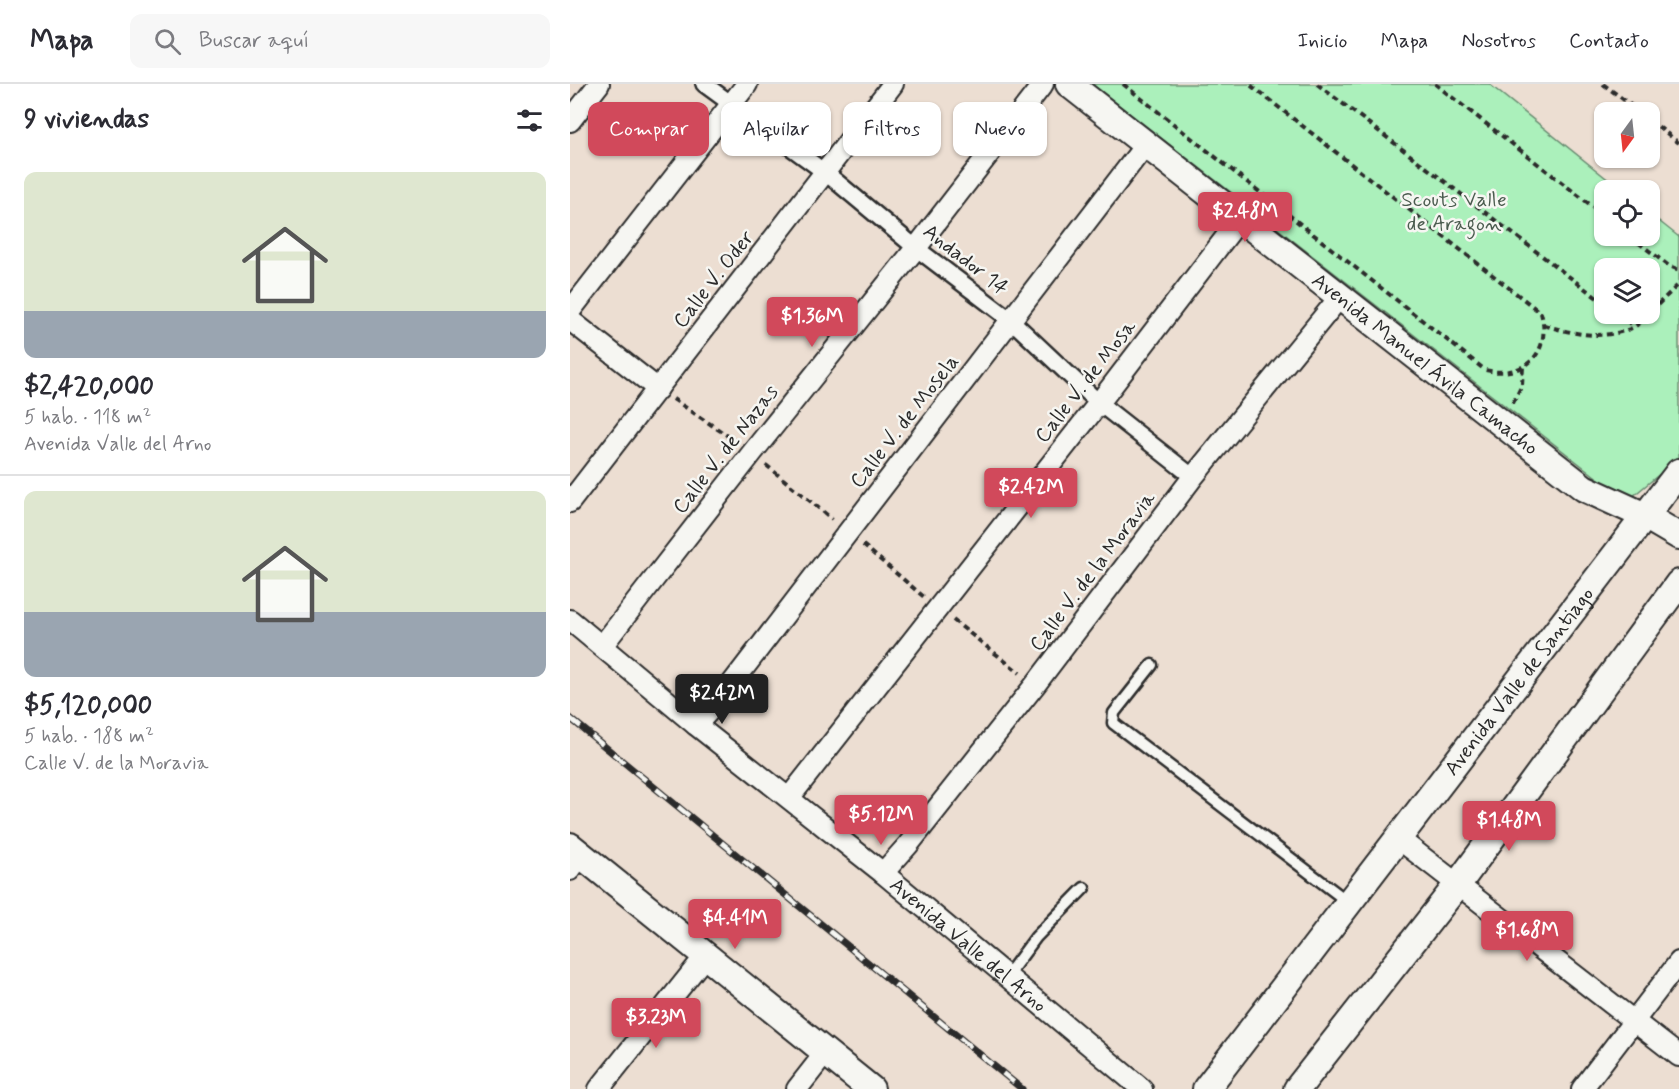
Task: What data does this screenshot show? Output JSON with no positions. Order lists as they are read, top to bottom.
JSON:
{
  "streets": {
    "street": [
      "Andador 14",
      "Calle V. Oder",
      "Avenida Manuel Ávila Camacho",
      "Calle V. de Mosa",
      "Calle V. de Mosela",
      "Calle V. de Nazas",
      "Calle V. de la Moravia",
      "Avenida Valle de Santiago",
      "Avenida Valle del Arno"
    ]
  },
  "crossings": [
    ["Andador 14", "Calle V. Oder"],
    ["Andador 14", "Calle V. de Mosa"],
    ["Andador 14", "Calle V. de Mosela"],
    ["Andador 14", "Calle V. de Nazas"],
    ["Andador 14", "Calle V. de la Moravia"],
    ["Avenida Manuel Ávila Camacho", "Calle V. de Mosa"],
    ["Avenida Manuel Ávila Camacho", "Calle V. de Mosela"],
    ["Avenida Manuel Ávila Camacho", "Calle V. de la Moravia"],
    ["Avenida Manuel Ávila Camacho", "Avenida Valle de Santiago"],
    ["Calle V. de Mosa", "Avenida Valle del Arno"],
    ["Calle V. de Mosela", "Avenida Valle del Arno"],
    ["Calle V. de Nazas", "Avenida Valle del Arno"],
    ["Calle V. de la Moravia", "Avenida Valle del Arno"]
  ],
  "parks": ["Scouts Valle de Aragon"],
  "north": "bottom",
  "page": {
    "header": "Mapa",
    "search": "Buscar aquí",
    "nav": [
      "Inicio",
      "Mapa",
      "Nosotros",
      "Contacto"
    ],
    "heading": "9 viviendas",
    "chip": [
      "Comprar",
      "Alquilar",
      "Filtros",
      "Nuevo"
    ],
    "list": [
      {
        "name": "$2,420,000",
        "note": "5 hab. · 118 m² · Avenida Valle del Arno"
      },
      {
        "name": "$5,120,000",
        "note": "5 hab. · 188 m² · Calle V. de la Moravia"
      }
    ],
    "price": [
      "$2.48M",
      "$1.36M",
      "$2.42M",
      "$2.42M",
      "$5.12M",
      "$1.48M",
      "$4.41M",
      "$1.68M",
      "$3.23M"
    ]
  }
}
